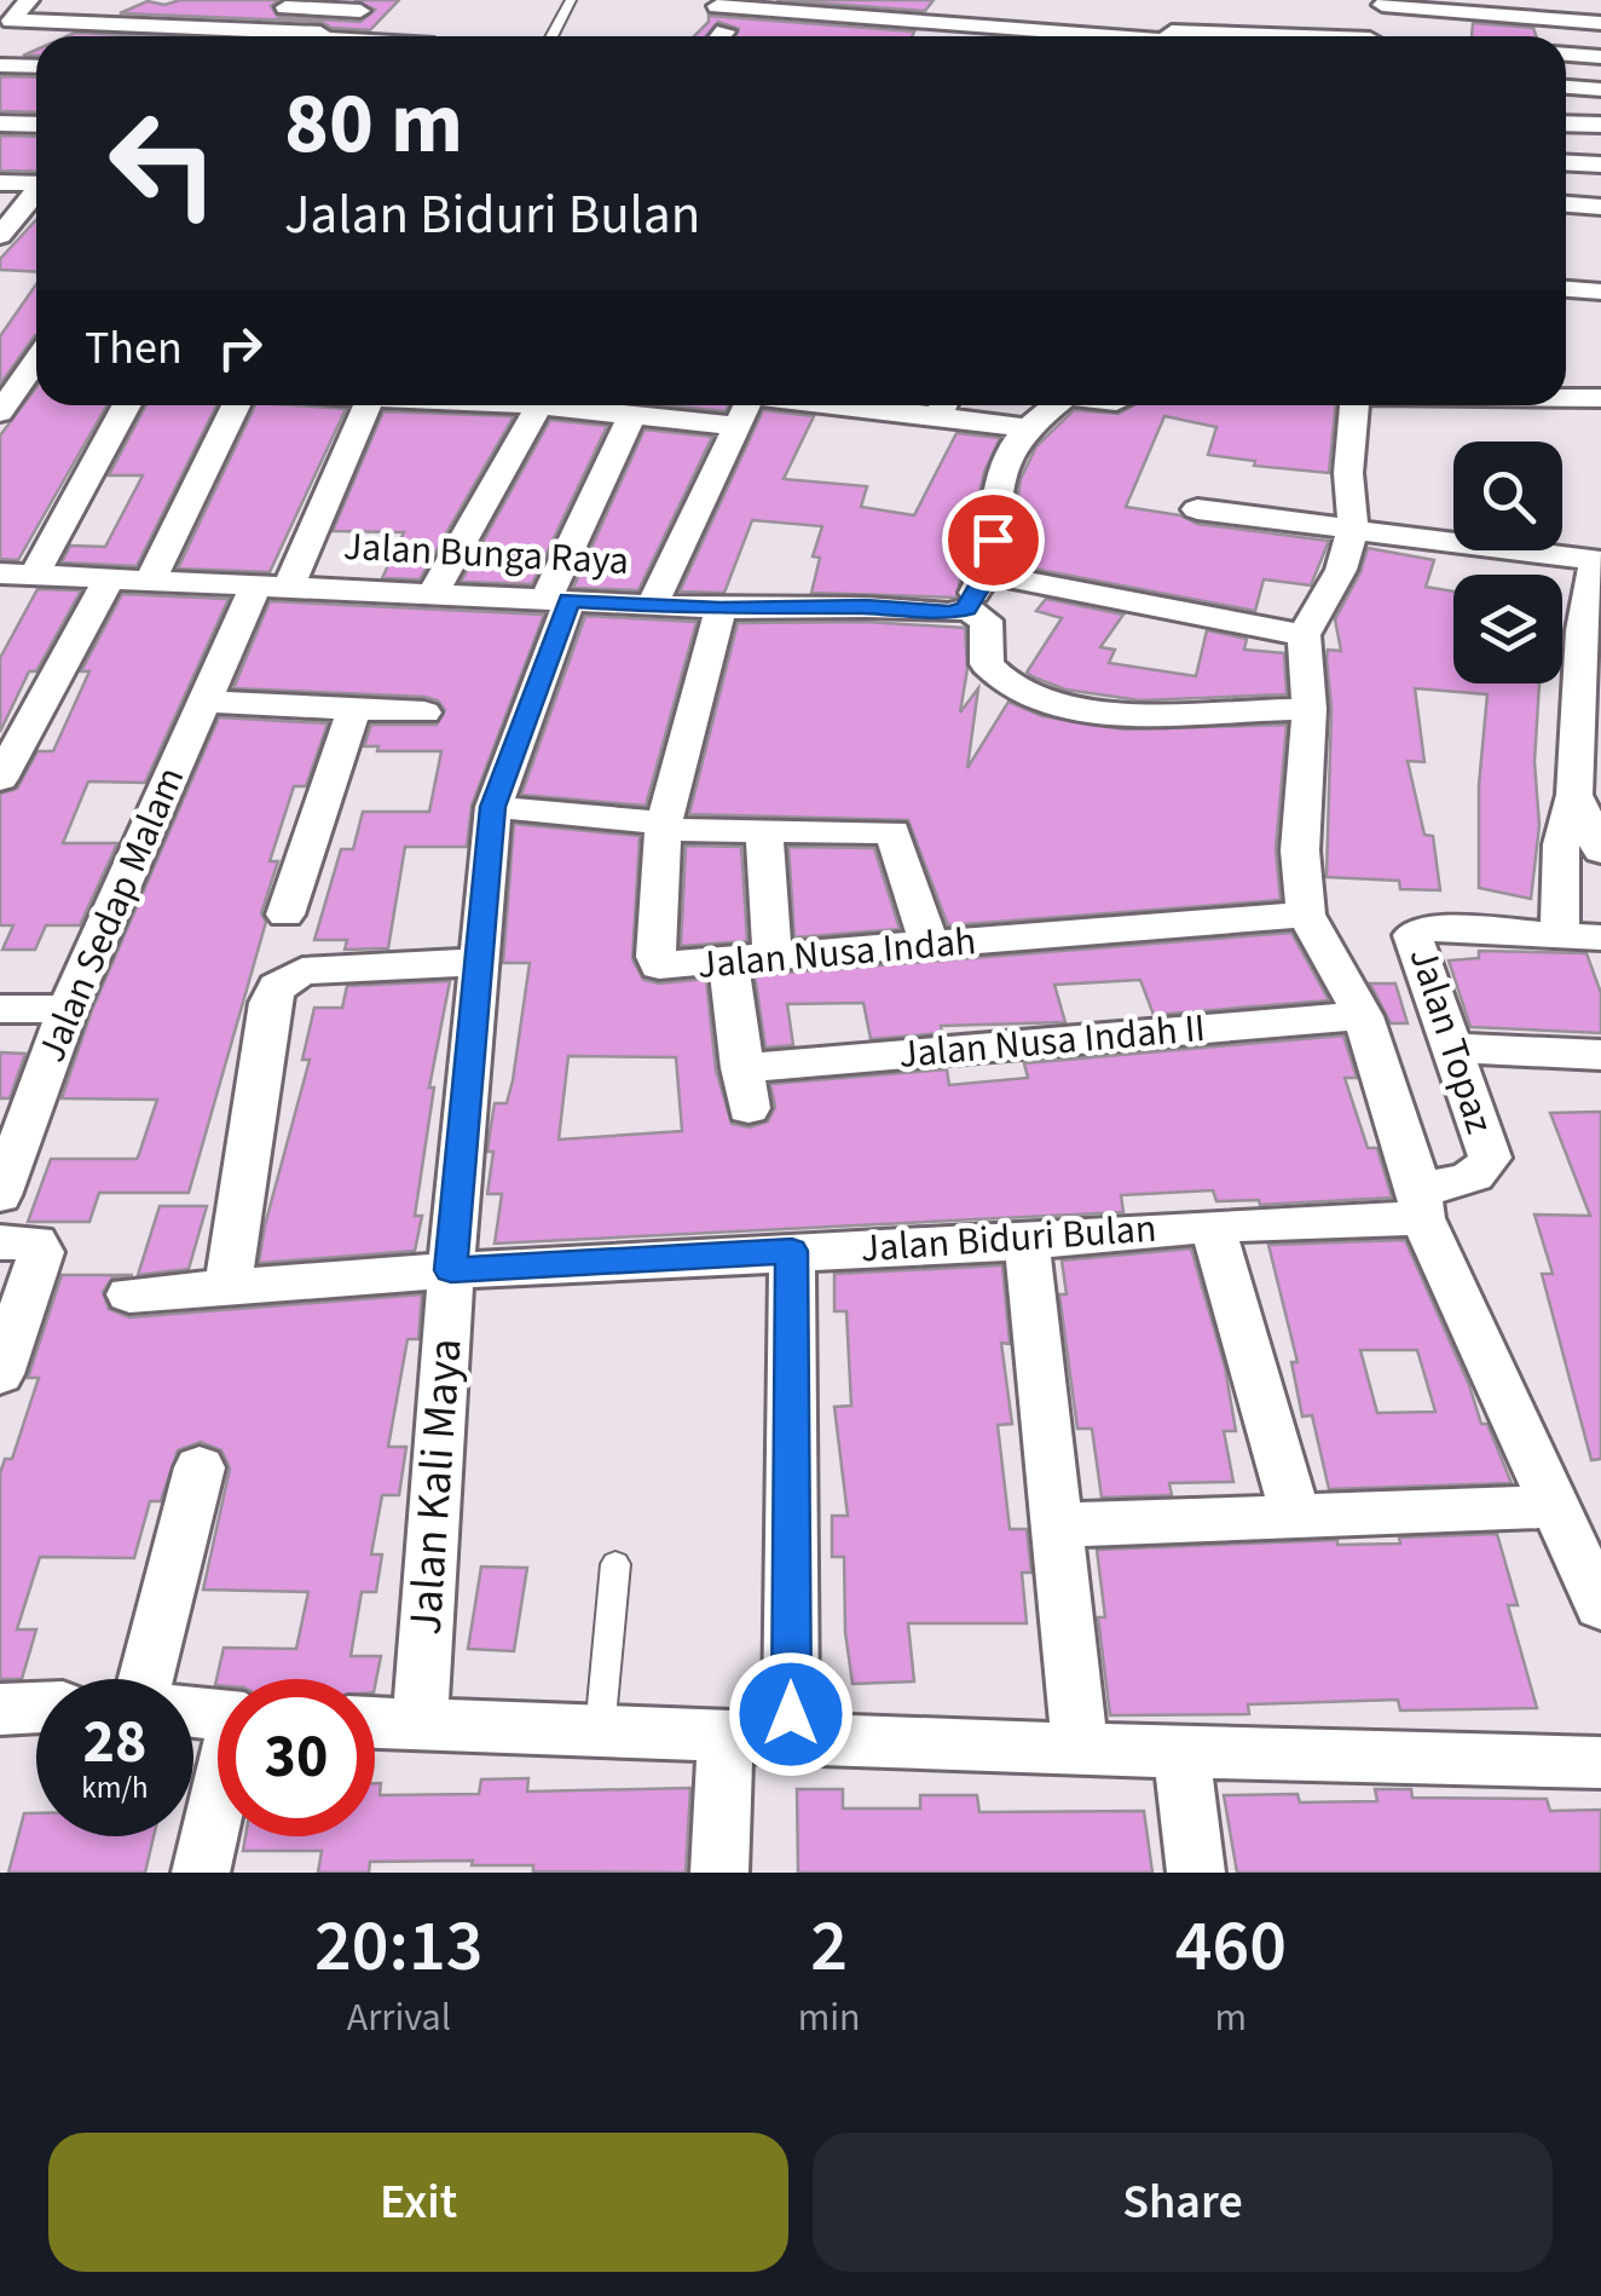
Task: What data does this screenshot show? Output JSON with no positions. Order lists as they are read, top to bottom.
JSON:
{
  "streets": {
    "street": [
      "Jalan Bunga Raya",
      "Jalan Sedap Malam",
      "Jalan Nusa Indah",
      "Jalan Topaz",
      "Jalan Nusa Indah II",
      "Jalan Biduri Bulan",
      "Jalan Kali Maya"
    ]
  },
  "crossings": [
    ["Jalan Bunga Raya", "Jalan Sedap Malam"],
    ["Jalan Bunga Raya", "Jalan Nusa Indah"],
    ["Jalan Bunga Raya", "Jalan Kali Maya"],
    ["Jalan Nusa Indah", "Jalan Nusa Indah II"],
    ["Jalan Topaz", "Jalan Biduri Bulan"],
    ["Jalan Biduri Bulan", "Jalan Kali Maya"]
  ],
  "page": {
    "turn": ["80 m", "Jalan Biduri Bulan"],
    "then": "Then",
    "speed": "28 km/h",
    "limit": "30",
    "eta": [
      "20:13",
      "Arrival",
      "2",
      "min",
      "460",
      "m"
    ],
    "buttons": ["Exit", "Share"]
  }
}
